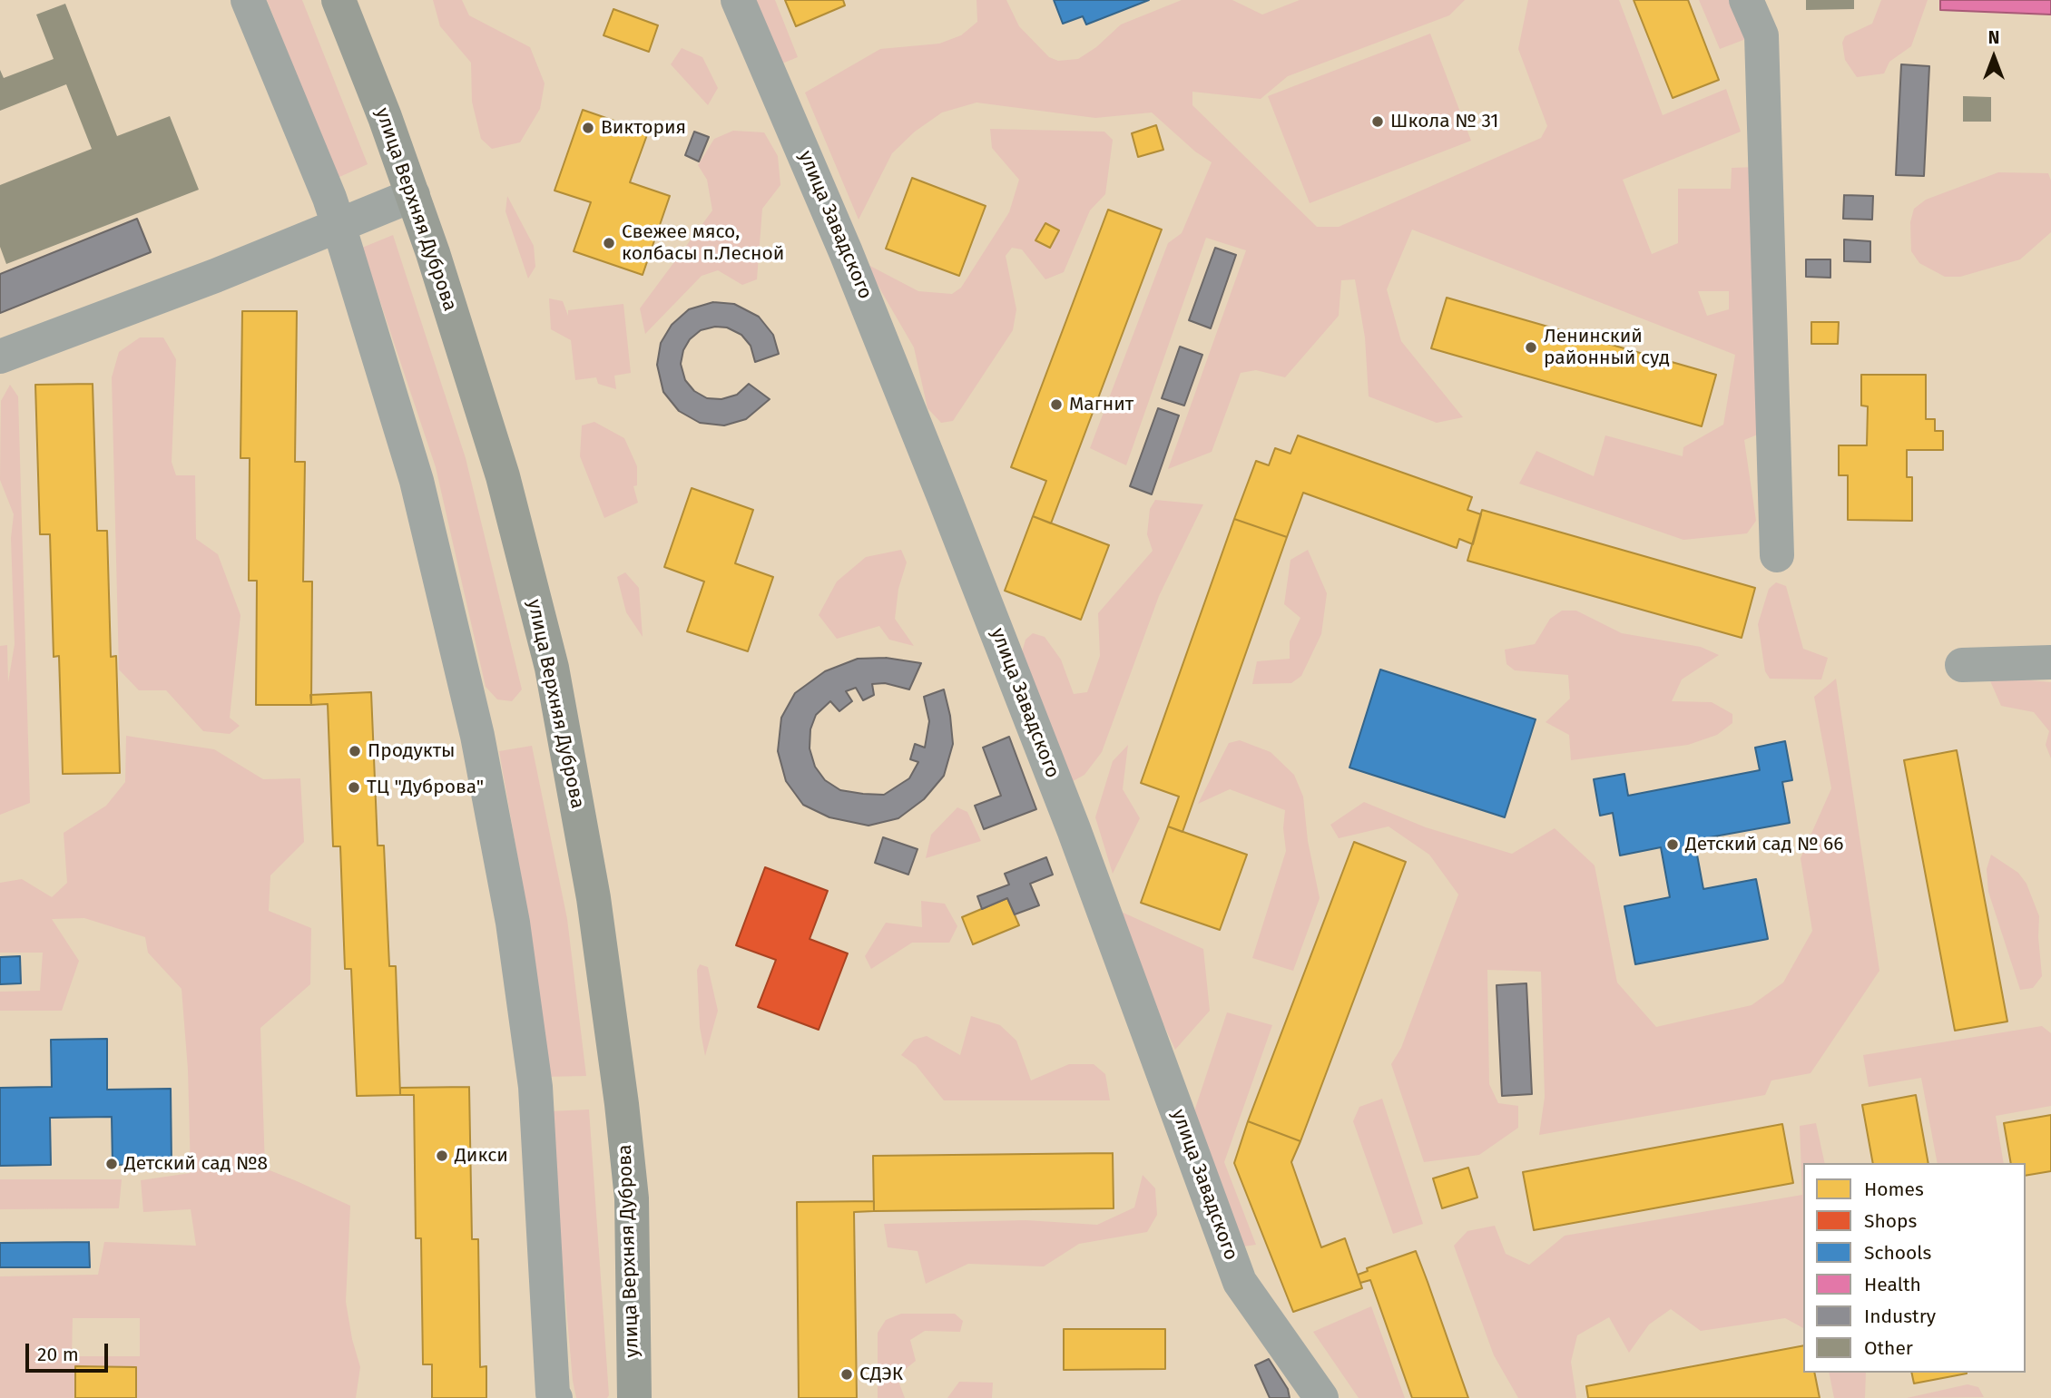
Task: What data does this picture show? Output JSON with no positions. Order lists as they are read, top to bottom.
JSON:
{
  "streets": {
    "main road": ["улица Верхняя Дуброва"],
    "street": ["улица Завадского"]
  },
  "places": [
    "Школа № 31",
    "Виктория",
    "Свежее мясо, колбасы п.Лесной",
    "Ленинский районный суд",
    "Магнит",
    "Продукты",
    "ТЦ \"Дуброва\"",
    "Детский сад № 66",
    "Дикси",
    "Детский сад №8",
    "СДЭК"
  ],
  "legend": [
    "Homes",
    "Shops",
    "Schools",
    "Health",
    "Industry",
    "Other"
  ],
  "scale_bar": "20 m",
  "north": "top"
}
